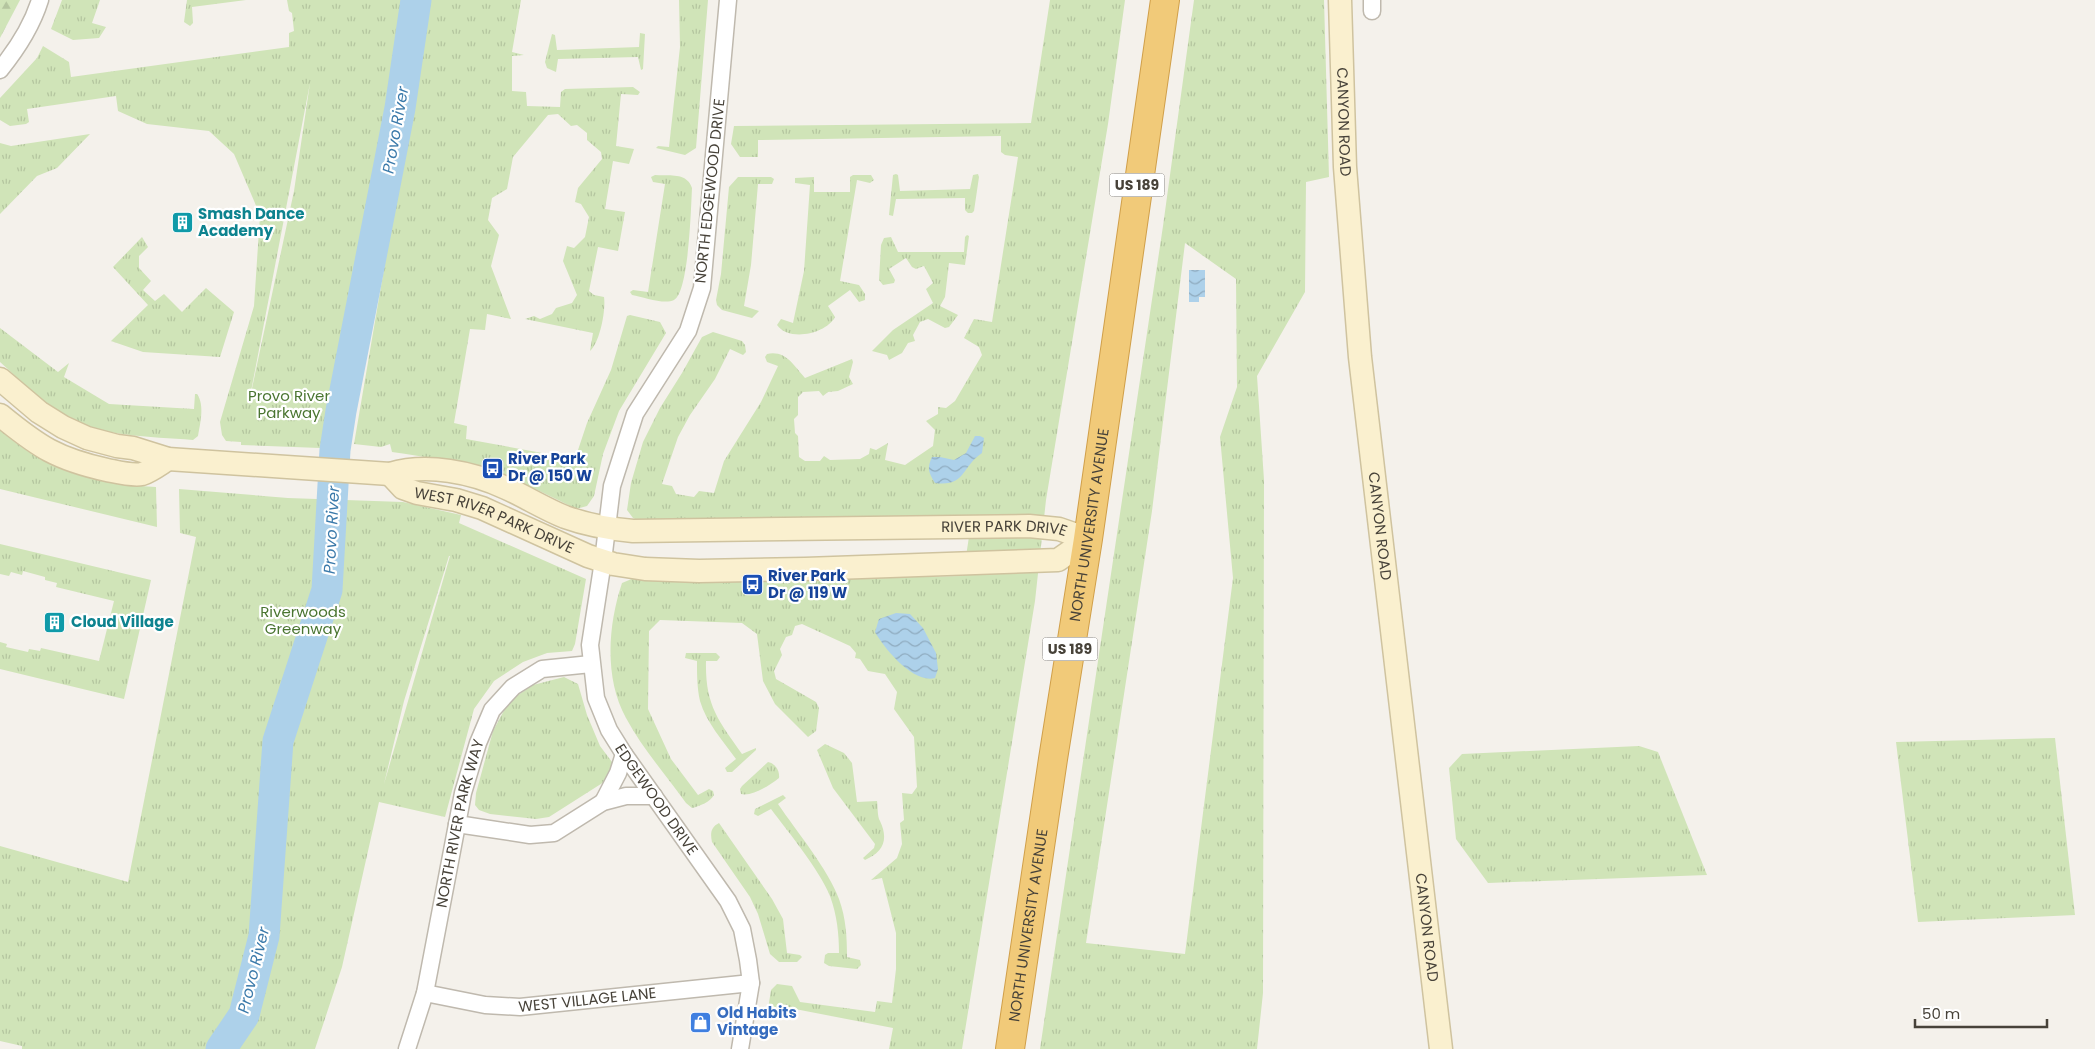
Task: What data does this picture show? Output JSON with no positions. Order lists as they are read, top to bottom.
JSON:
{
  "streets": {
    "highway": ["US 189", "NORTH UNIVERSITY AVENUE"],
    "street": [
      "CANYON ROAD",
      "NORTH EDGEWOOD DRIVE",
      "WEST RIVER PARK DRIVE",
      "RIVER PARK DRIVE",
      "EDGEWOOD DRIVE",
      "NORTH RIVER PARK WAY",
      "WEST VILLAGE LANE"
    ]
  },
  "crossings": [
    ["NORTH EDGEWOOD DRIVE", "WEST RIVER PARK DRIVE"],
    ["NORTH EDGEWOOD DRIVE", "RIVER PARK DRIVE"],
    ["NORTH EDGEWOOD DRIVE", "EDGEWOOD DRIVE"],
    ["WEST RIVER PARK DRIVE", "RIVER PARK DRIVE"],
    ["WEST RIVER PARK DRIVE", "EDGEWOOD DRIVE"],
    ["NORTH UNIVERSITY AVENUE", "RIVER PARK DRIVE"],
    ["RIVER PARK DRIVE", "EDGEWOOD DRIVE"],
    ["EDGEWOOD DRIVE", "NORTH RIVER PARK WAY"],
    ["EDGEWOOD DRIVE", "WEST VILLAGE LANE"],
    ["NORTH RIVER PARK WAY", "WEST VILLAGE LANE"]
  ],
  "water": ["Provo River"],
  "parks": ["Provo River Parkway", "Riverwoods Greenway"],
  "places": {
    "building": ["Smash Dance Academy", "Cloud Village"],
    "bus stop": ["River Park Dr @ 150 W", "River Park Dr @ 119 W"],
    "shop": ["Old Habits Vintage"]
  },
  "scale_bar": "50 m"
}
